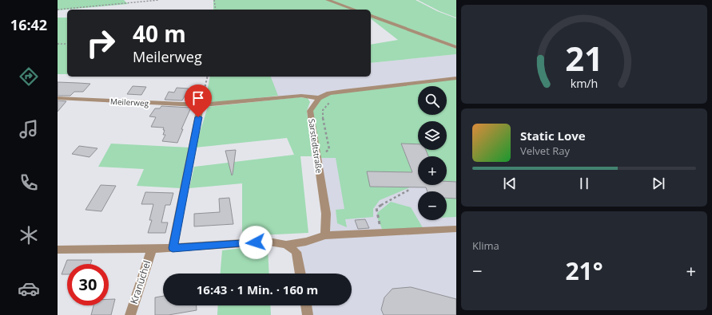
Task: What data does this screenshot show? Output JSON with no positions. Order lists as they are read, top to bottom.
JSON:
{
  "streets": {
    "street": ["Meilerweg", "Sarstedtstraße", "Kranüchel"]
  },
  "crossings": [
    ["Meilerweg", "Sarstedtstraße"]
  ],
  "page": {
    "tabs": "16:42",
    "turn": ["40 m", "Meilerweg"],
    "map_buttons": ["+", "−"],
    "song": ["Static Love", "Velvet Ray"],
    "tile": "Klima",
    "heat": ["−", "21°", "+"],
    "limit": "30",
    "trip": "16:43 · 1 Min. · 160 m",
    "gauge": ["21", "km/h"]
  }
}
